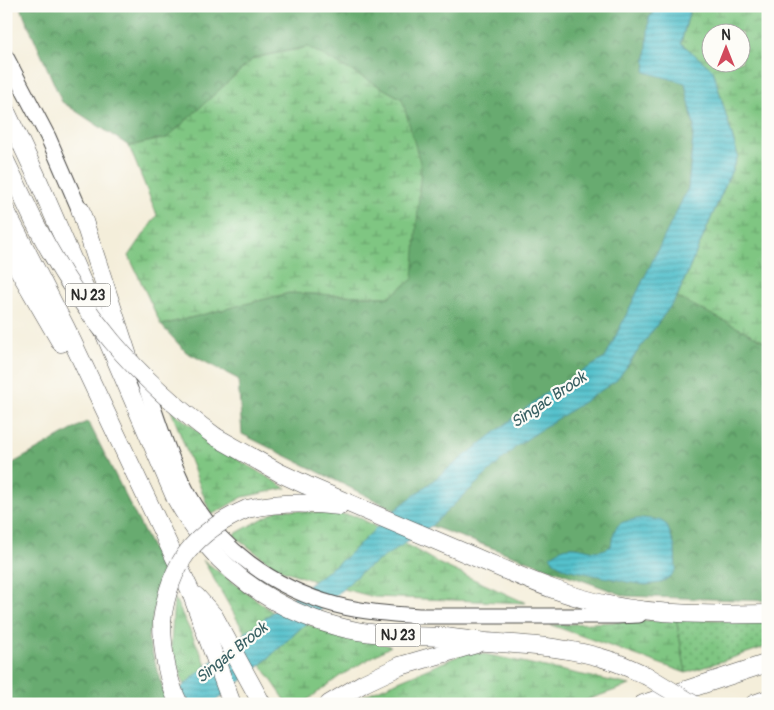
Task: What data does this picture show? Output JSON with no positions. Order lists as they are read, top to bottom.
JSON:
{
  "streets": {
    "highway": ["NJ 23"]
  },
  "water": ["Singac Brook"],
  "north": "top"
}
